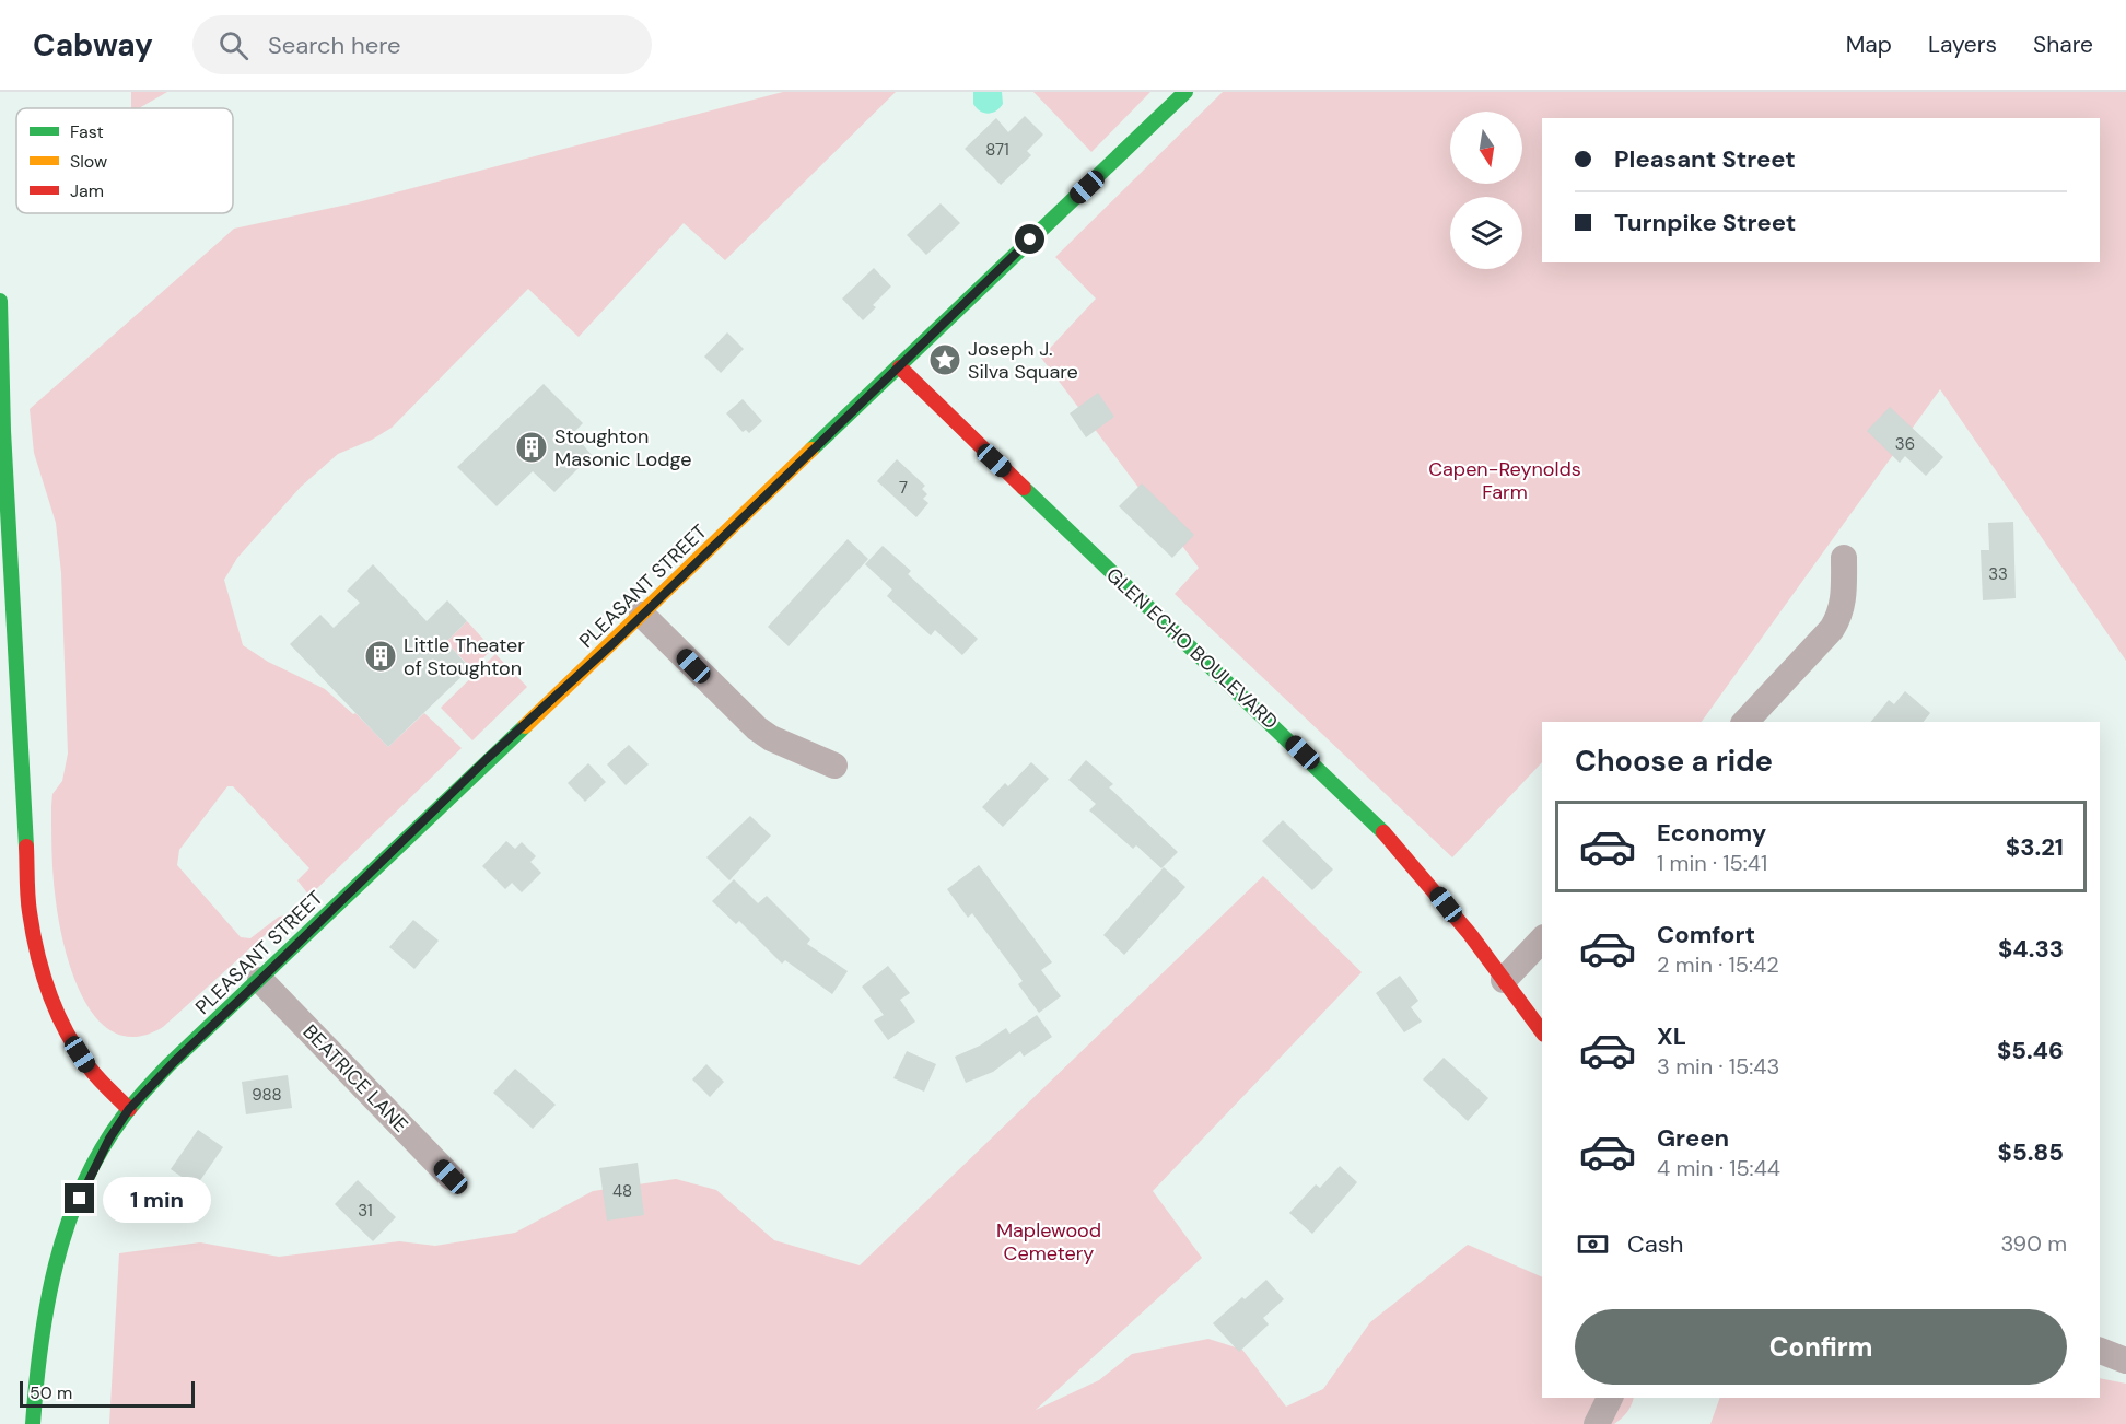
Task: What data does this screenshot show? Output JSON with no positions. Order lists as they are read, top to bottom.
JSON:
{
  "streets": {
    "main road": ["PLEASANT STREET", "GLEN ECHO BOULEVARD"],
    "street": ["BEATRICE LANE"]
  },
  "crossings": [
    ["PLEASANT STREET", "GLEN ECHO BOULEVARD"],
    ["PLEASANT STREET", "BEATRICE LANE"]
  ],
  "parks": ["Capen-Reynolds Farm", "Maplewood Cemetery"],
  "places": {
    "place": ["Joseph J. Silva Square"],
    "building": ["Stoughton Masonic Lodge", "Little Theater of Stoughton"]
  },
  "house_numbers": [
    "871",
    "36",
    "7",
    "33",
    "988",
    "48",
    "31"
  ],
  "legend": ["Fast", "Slow", "Jam"],
  "scale_bar": "50 m",
  "north": "bottom",
  "page": {
    "header": "Cabway",
    "search": "Search here",
    "nav": ["Map", "Layers", "Share"],
    "banner": ["Pleasant Street", "Turnpike Street"],
    "heading": "Choose a ride",
    "list": [
      {
        "name": "Economy",
        "note": "1 min · 15:41",
        "value": "$3.21"
      },
      {
        "name": "Comfort",
        "note": "2 min · 15:42",
        "value": "$4.33"
      },
      {
        "name": "XL",
        "note": "3 min · 15:43",
        "value": "$5.46"
      },
      {
        "name": "Green",
        "note": "4 min · 15:44",
        "value": "$5.85"
      }
    ],
    "bubble": "1 min",
    "pay": ["Cash", "390 m"],
    "buttons": "Confirm",
    "scale": "50 m"
  }
}
